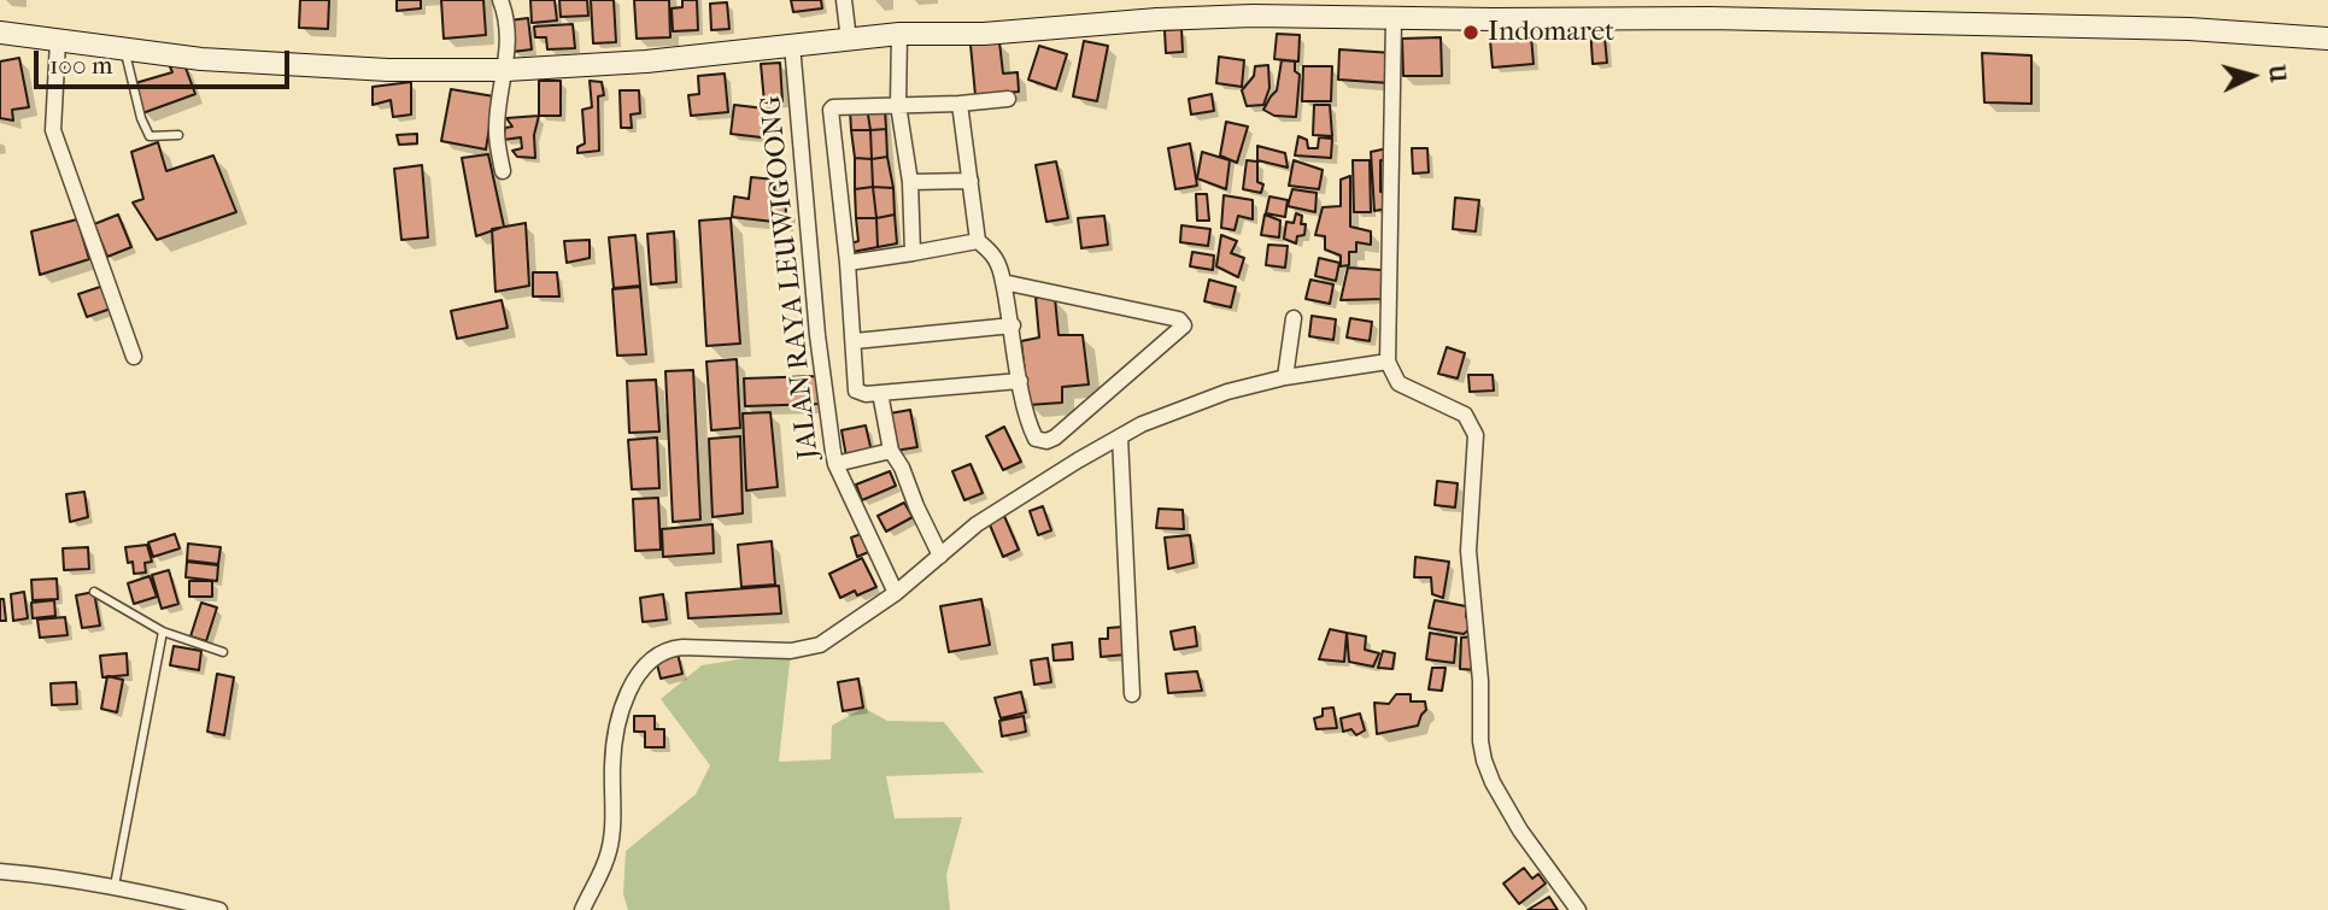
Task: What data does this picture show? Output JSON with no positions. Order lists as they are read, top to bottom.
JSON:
{
  "streets": {
    "street": ["JALAN RAYA LEUWIGOONG"]
  },
  "places": ["Indomaret"],
  "scale_bar": "100 m",
  "north": "right"
}
